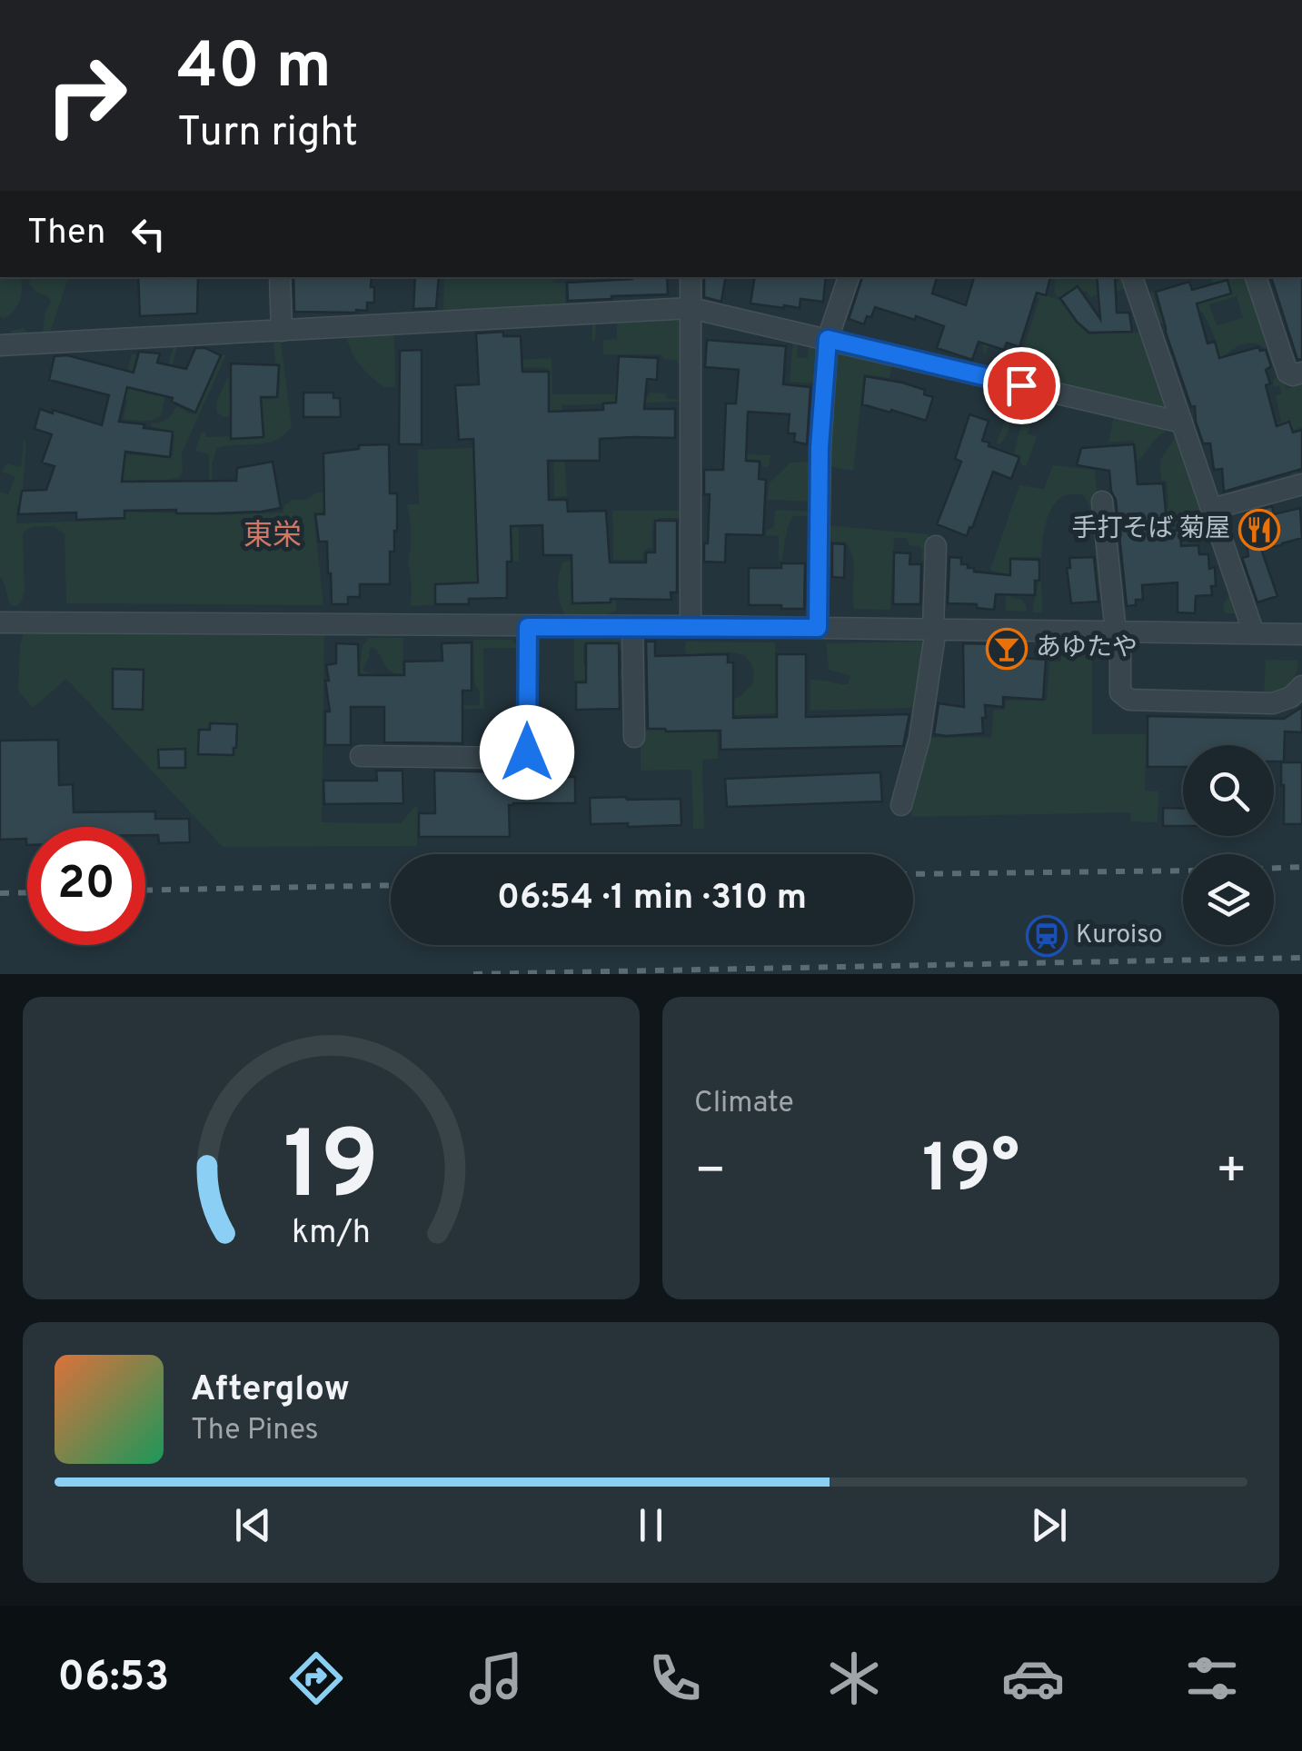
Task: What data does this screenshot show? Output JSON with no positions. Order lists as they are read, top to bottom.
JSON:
{
  "districts": ["東栄"],
  "places": {
    "restaurant": ["手打そば 菊屋"],
    "bar": ["あゆたや"],
    "station": ["Kuroiso"]
  },
  "page": {
    "turn": ["40 m", "Turn right"],
    "then": "Then",
    "limit": "20",
    "trip": "06:54 · 1 min · 310 m",
    "tile": "Climate",
    "heat": ["−", "19°", "+"],
    "song": ["Afterglow", "The Pines"],
    "tabs": "06:53",
    "gauge": ["19", "km/h"]
  }
}
